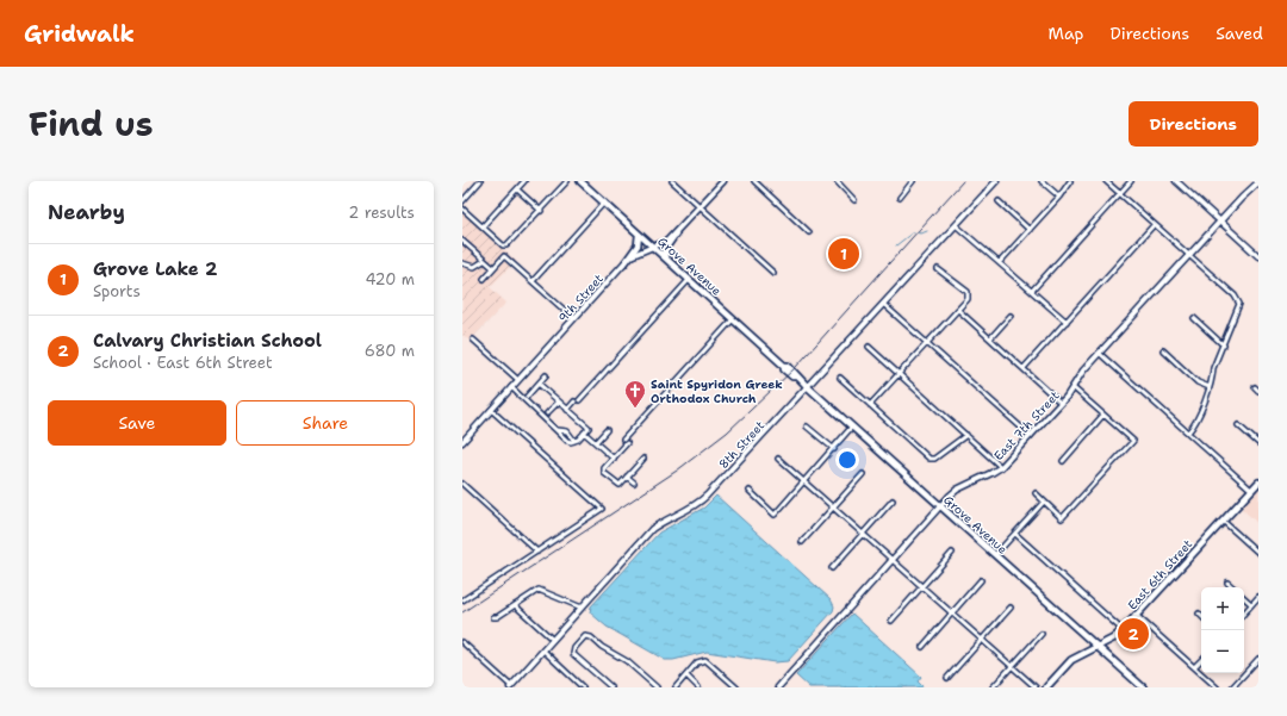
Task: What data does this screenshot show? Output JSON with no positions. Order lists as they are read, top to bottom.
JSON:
{
  "streets": {
    "main road": ["Grove Avenue", "East 6th Street"],
    "street": ["9th Street", "East 7th Street", "8th Street"]
  },
  "crossings": [
    ["Grove Avenue", "9th Street"],
    ["Grove Avenue", "East 7th Street"],
    ["Grove Avenue", "8th Street"],
    ["Grove Avenue", "East 6th Street"]
  ],
  "places": {
    "church": ["Saint Spyridon Greek Orthodox Church"]
  },
  "page": {
    "header": "Gridwalk",
    "nav": ["Map", "Directions", "Saved"],
    "title": "Find us",
    "buttons": [
      "Directions",
      ["Save", "Share"]
    ],
    "heading": ["Nearby", "2 results"],
    "pins": ["1", "2"],
    "list": [
      {
        "mark": "1",
        "name": "Grove Lake 2",
        "note": "Sports",
        "value": "420 m"
      },
      {
        "mark": "2",
        "name": "Calvary Christian School",
        "note": "School · East 6th Street",
        "value": "680 m"
      }
    ],
    "map_buttons": ["+", "−"]
  }
}
